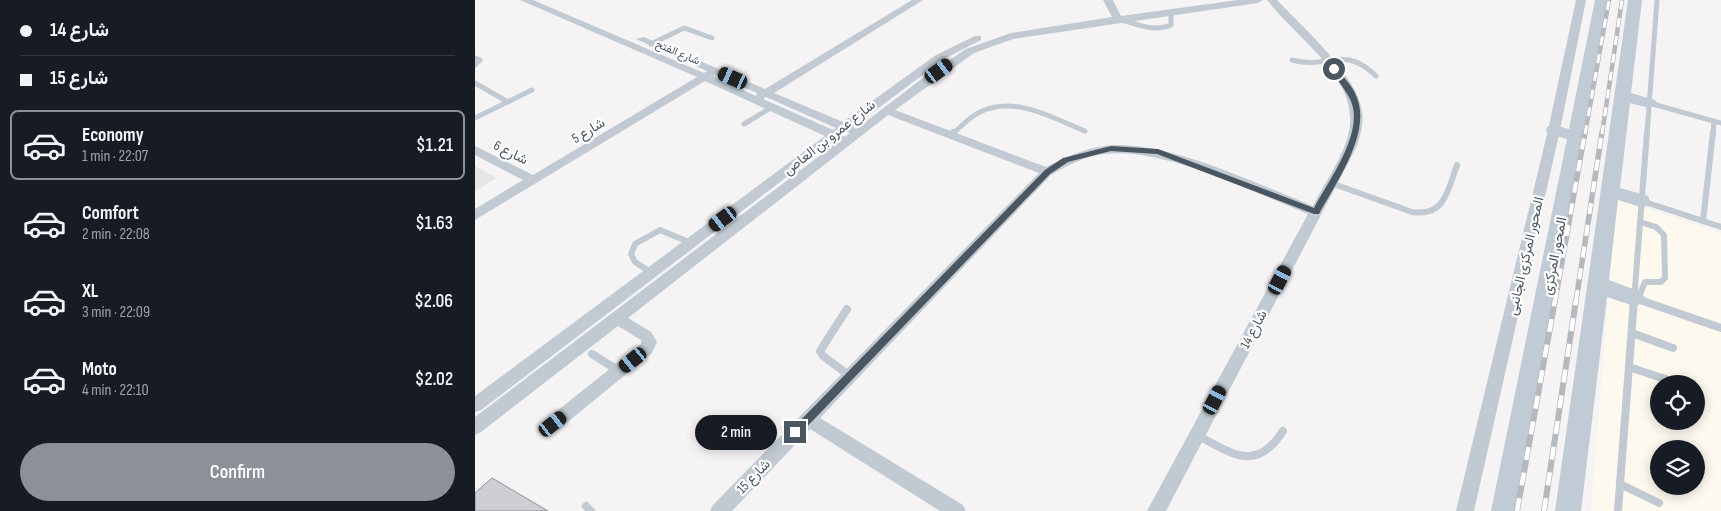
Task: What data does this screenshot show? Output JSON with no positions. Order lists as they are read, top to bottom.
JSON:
{
  "streets": {
    "main road": ["المحور المركزى"],
    "street": [
      "شارع الفتح",
      "شارع 5",
      "شارع عمرو بن العاص",
      "شارع 6",
      "المحور المركزى الجانبى",
      "شارع 14",
      "شارع 15"
    ]
  },
  "crossings": [
    ["شارع الفتح", "شارع 5"],
    ["شارع الفتح", "شارع عمرو بن العاص"],
    ["شارع 5", "شارع 6"],
    ["شارع 14", "شارع 15"]
  ],
  "page": {
    "banner": ["شارع 14", "شارع 15"],
    "list": [
      {
        "name": "Economy",
        "note": "1 min · 22:07",
        "value": "$1.21"
      },
      {
        "name": "Comfort",
        "note": "2 min · 22:08",
        "value": "$1.63"
      },
      {
        "name": "XL",
        "note": "3 min · 22:09",
        "value": "$2.06"
      },
      {
        "name": "Moto",
        "note": "4 min · 22:10",
        "value": "$2.02"
      }
    ],
    "bubble": "2 min",
    "buttons": "Confirm"
  }
}
